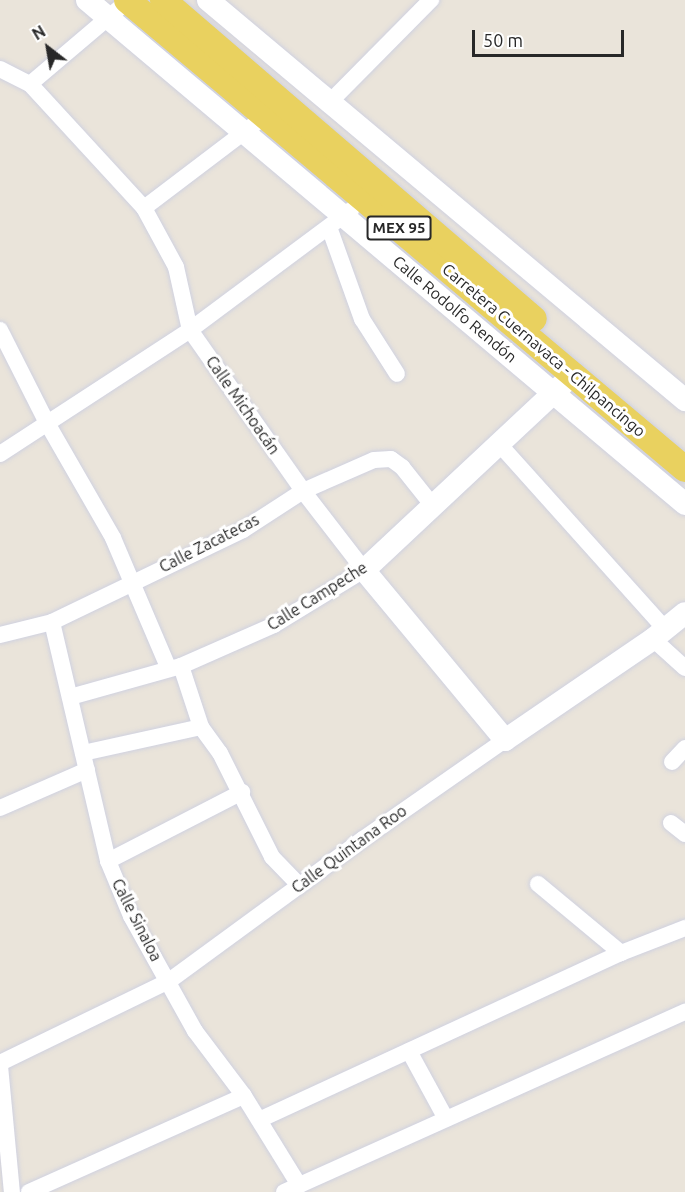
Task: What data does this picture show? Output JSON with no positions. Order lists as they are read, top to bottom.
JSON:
{
  "streets": {
    "main road": ["MEX 95", "Carretera Cuernavaca - Chilpancingo"],
    "street": [
      "Calle Rodolfo Rendón",
      "Calle Michoacán",
      "Calle Zacatecas",
      "Calle Campeche",
      "Calle Quintana Roo",
      "Calle Sinaloa"
    ]
  },
  "crossings": [
    ["Calle Rodolfo Rendón", "Carretera Cuernavaca - Chilpancingo"],
    ["Calle Rodolfo Rendón", "Calle Campeche"],
    ["Carretera Cuernavaca - Chilpancingo", "Calle Campeche"],
    ["Calle Michoacán", "Calle Zacatecas"],
    ["Calle Michoacán", "Calle Campeche"],
    ["Calle Michoacán", "Calle Quintana Roo"],
    ["Calle Zacatecas", "Calle Campeche"],
    ["Calle Zacatecas", "Calle Sinaloa"],
    ["Calle Campeche", "Calle Sinaloa"],
    ["Calle Quintana Roo", "Calle Sinaloa"]
  ],
  "scale_bar": "50 m",
  "north": "top left"
}
